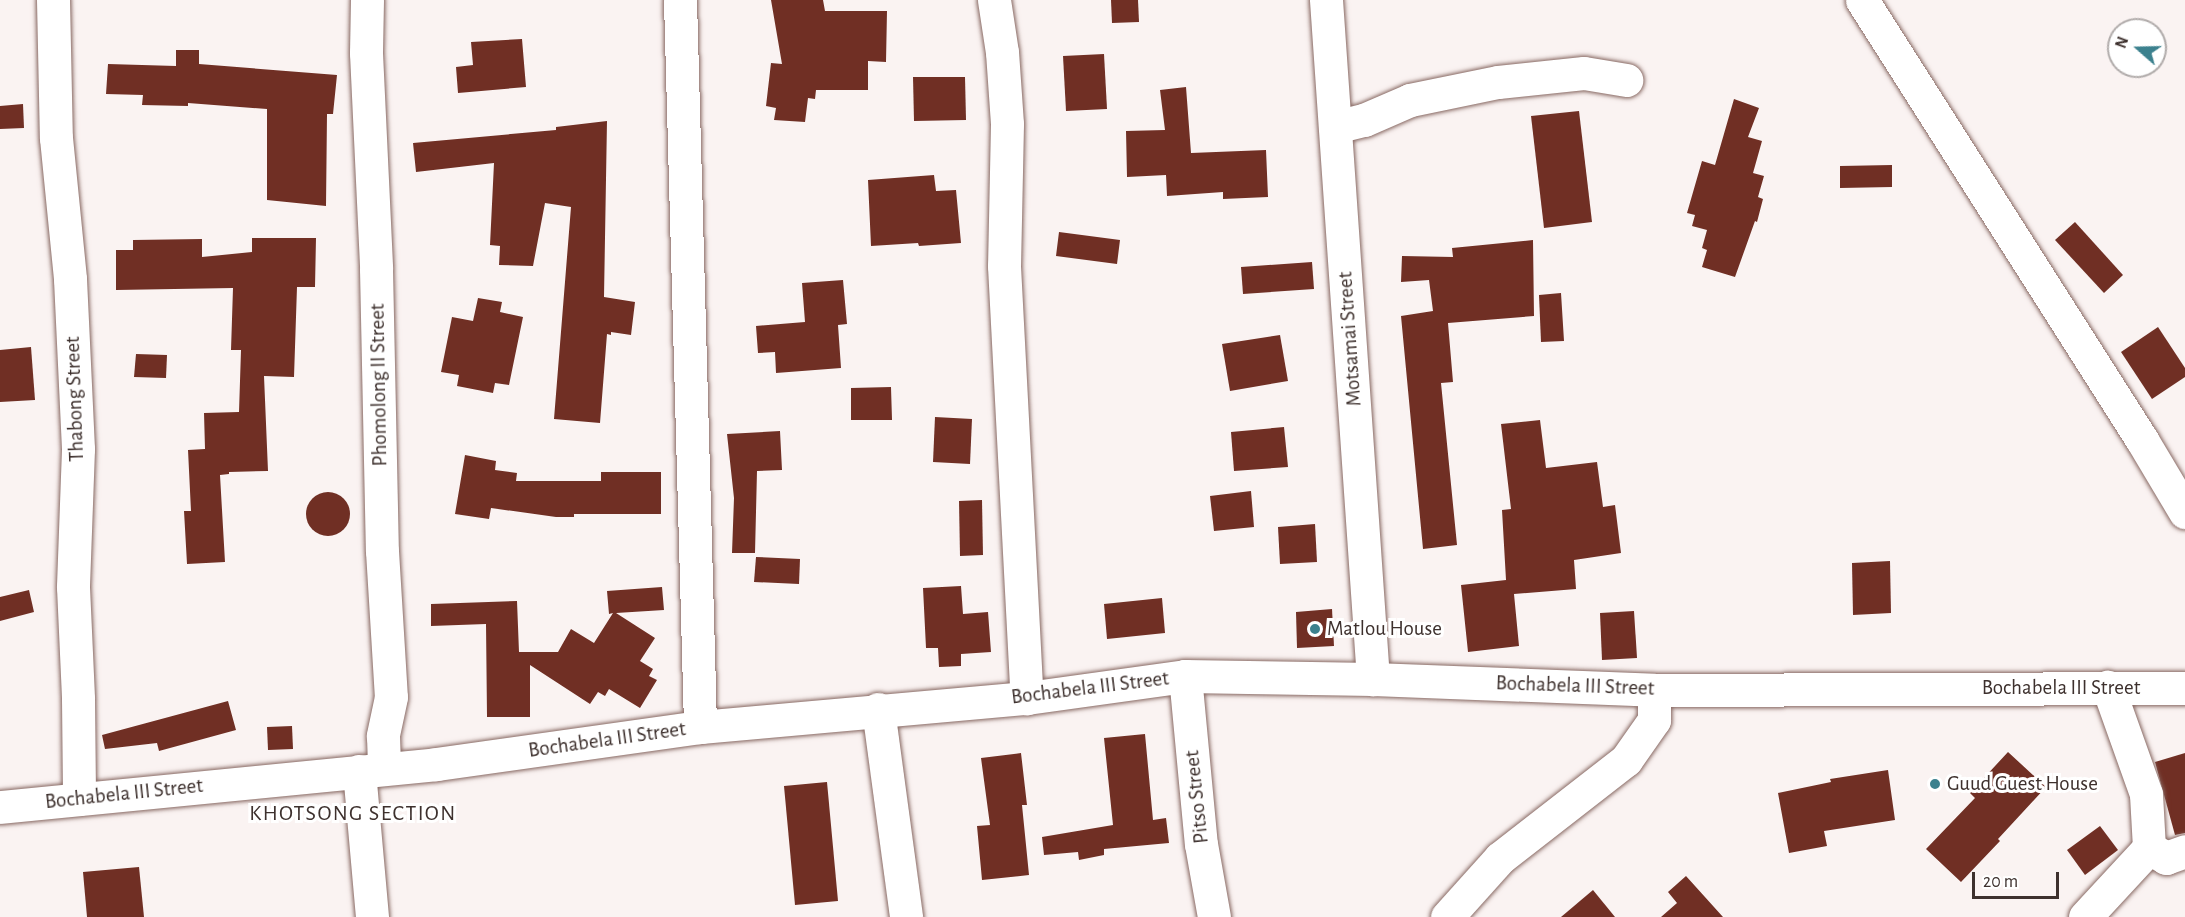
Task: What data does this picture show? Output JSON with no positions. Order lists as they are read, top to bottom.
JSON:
{
  "streets": {
    "street": [
      "Motsamai Street",
      "Phomolong II Street",
      "Thabong Street",
      "Bochabela III Street",
      "Pitso Street"
    ]
  },
  "crossings": [
    ["Motsamai Street", "Bochabela III Street"],
    ["Phomolong II Street", "Bochabela III Street"],
    ["Thabong Street", "Bochabela III Street"],
    ["Bochabela III Street", "Pitso Street"]
  ],
  "districts": ["KHOTSONG SECTION"],
  "places": ["Matlou House", "Guud Guest House"],
  "scale_bar": "20 m",
  "north": "left"
}
